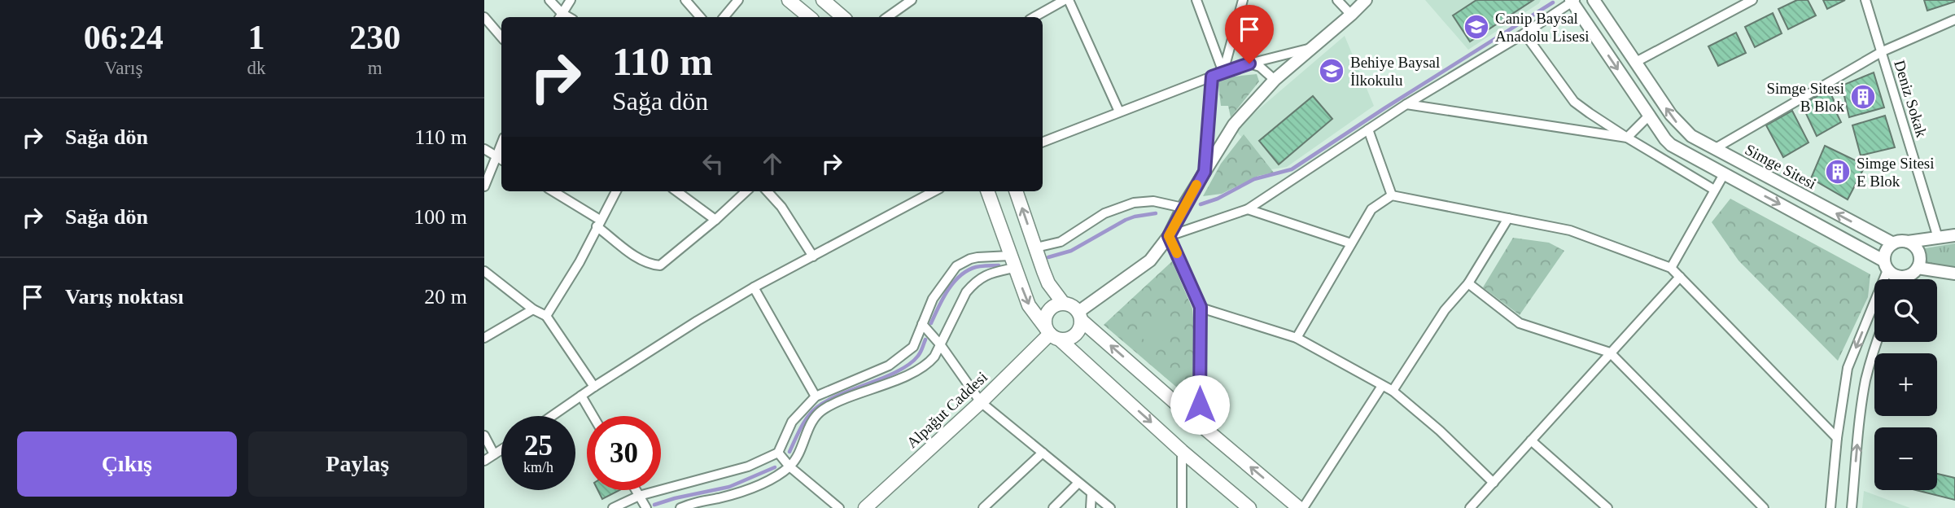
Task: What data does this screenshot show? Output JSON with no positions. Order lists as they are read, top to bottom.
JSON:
{
  "streets": {
    "main road": ["Simge Sitesi", "Alpağut Caddesi"],
    "street": ["Deniz Sokak"]
  },
  "places": {
    "school or university": ["Canip Baysal Anadolu Lisesi", "Behiye Baysal İlkokulu"],
    "building": ["Simge Sitesi B Blok", "Simge Sitesi E Blok"]
  },
  "page": {
    "eta": [
      "06:24",
      "Varış",
      "1",
      "dk",
      "230",
      "m"
    ],
    "turn": ["110 m", "Sağa dön"],
    "list": [
      {
        "name": "Sağa dön",
        "value": "110 m"
      },
      {
        "name": "Sağa dön",
        "value": "100 m"
      },
      {
        "name": "Varış noktası",
        "value": "20 m"
      }
    ],
    "map_buttons": ["+", "−"],
    "speed": "25 km/h",
    "limit": "30",
    "buttons": ["Çıkış", "Paylaş"]
  }
}
